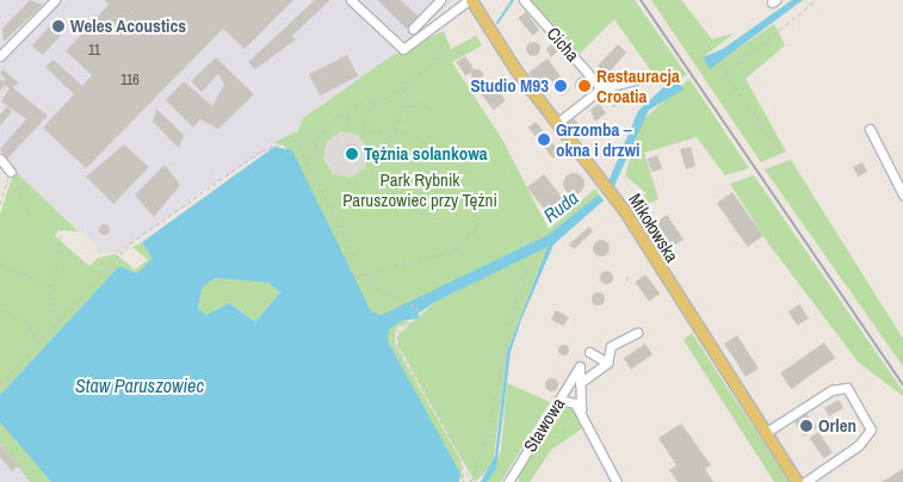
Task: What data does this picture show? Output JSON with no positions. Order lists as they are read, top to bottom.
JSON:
{
  "streets": {
    "main road": ["Mikołowska"],
    "street": ["Cicha", "Stawowa"]
  },
  "water": ["Ruda", "Staw Paruszowiec"],
  "parks": ["Park Rybnik Paruszowiec przy Tężni"],
  "places": [
    "Weles Acoustics",
    "Studio M93",
    "Restauracja Croatia",
    "Grzomba – okna i drzwi",
    "Tężnia solankowa",
    "Orlen"
  ],
  "house_numbers": ["11", "116"]
}
